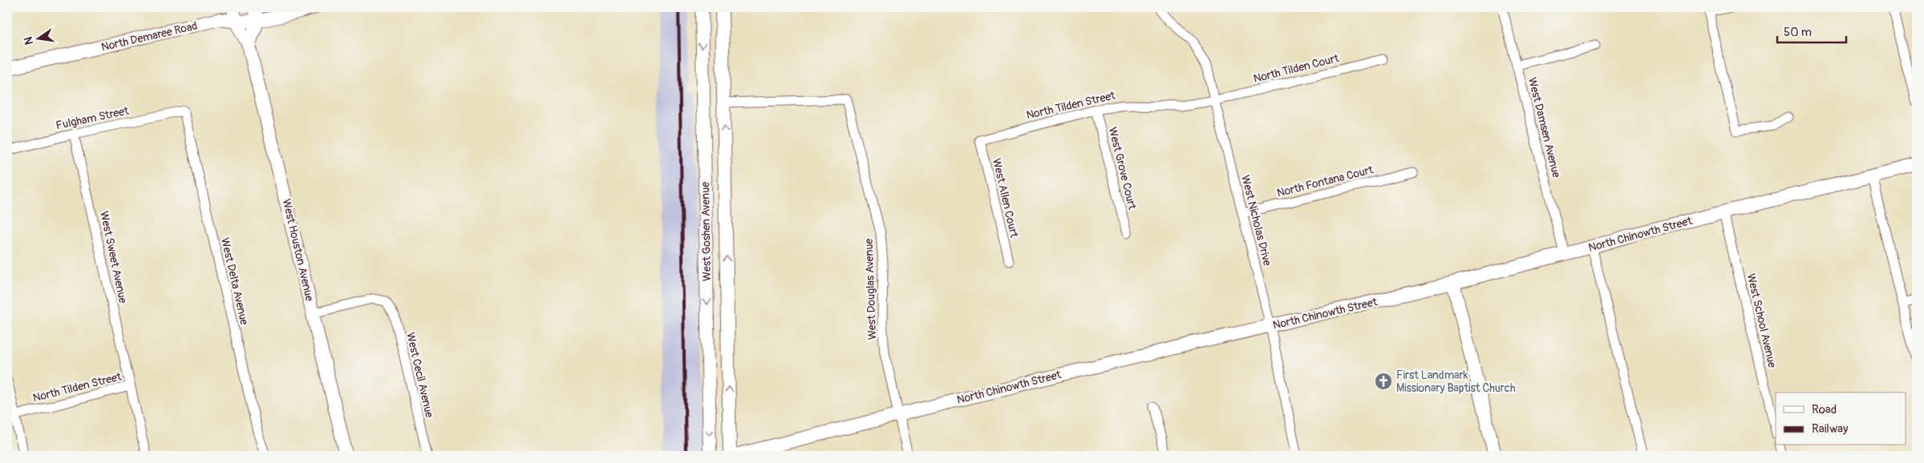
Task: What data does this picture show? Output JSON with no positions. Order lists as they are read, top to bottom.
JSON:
{
  "streets": {
    "street": [
      "North Demaree Road",
      "North Tilden Court",
      "North Tilden Street",
      "Fulgham Street",
      "West Damsen Avenue",
      "West Grove Court",
      "North Fontana Court",
      "West Allen Court",
      "West Nicholas Drive",
      "West Goshen Avenue",
      "North Chinowth Street",
      "West Houston Avenue",
      "West Sweet Avenue",
      "West Delta Avenue",
      "West Douglas Avenue",
      "West School Avenue",
      "West Cecil Avenue"
    ]
  },
  "crossings": [
    ["North Demaree Road", "West Houston Avenue"],
    ["North Tilden Court", "North Tilden Street"],
    ["North Tilden Court", "West Nicholas Drive"],
    ["North Tilden Street", "West Grove Court"],
    ["North Tilden Street", "West Allen Court"],
    ["North Tilden Street", "West Nicholas Drive"],
    ["North Tilden Street", "West Sweet Avenue"],
    ["Fulgham Street", "West Sweet Avenue"],
    ["Fulgham Street", "West Delta Avenue"],
    ["West Damsen Avenue", "North Chinowth Street"],
    ["North Fontana Court", "West Nicholas Drive"],
    ["West Nicholas Drive", "North Chinowth Street"],
    ["West Goshen Avenue", "North Chinowth Street"],
    ["West Goshen Avenue", "West Douglas Avenue"],
    ["North Chinowth Street", "West Douglas Avenue"],
    ["North Chinowth Street", "West School Avenue"],
    ["West Houston Avenue", "West Cecil Avenue"]
  ],
  "places": {
    "church": ["First Landmark Missionary Baptist Church"]
  },
  "legend": ["Road", "Railway"],
  "scale_bar": "50 m",
  "north": "left"
}
